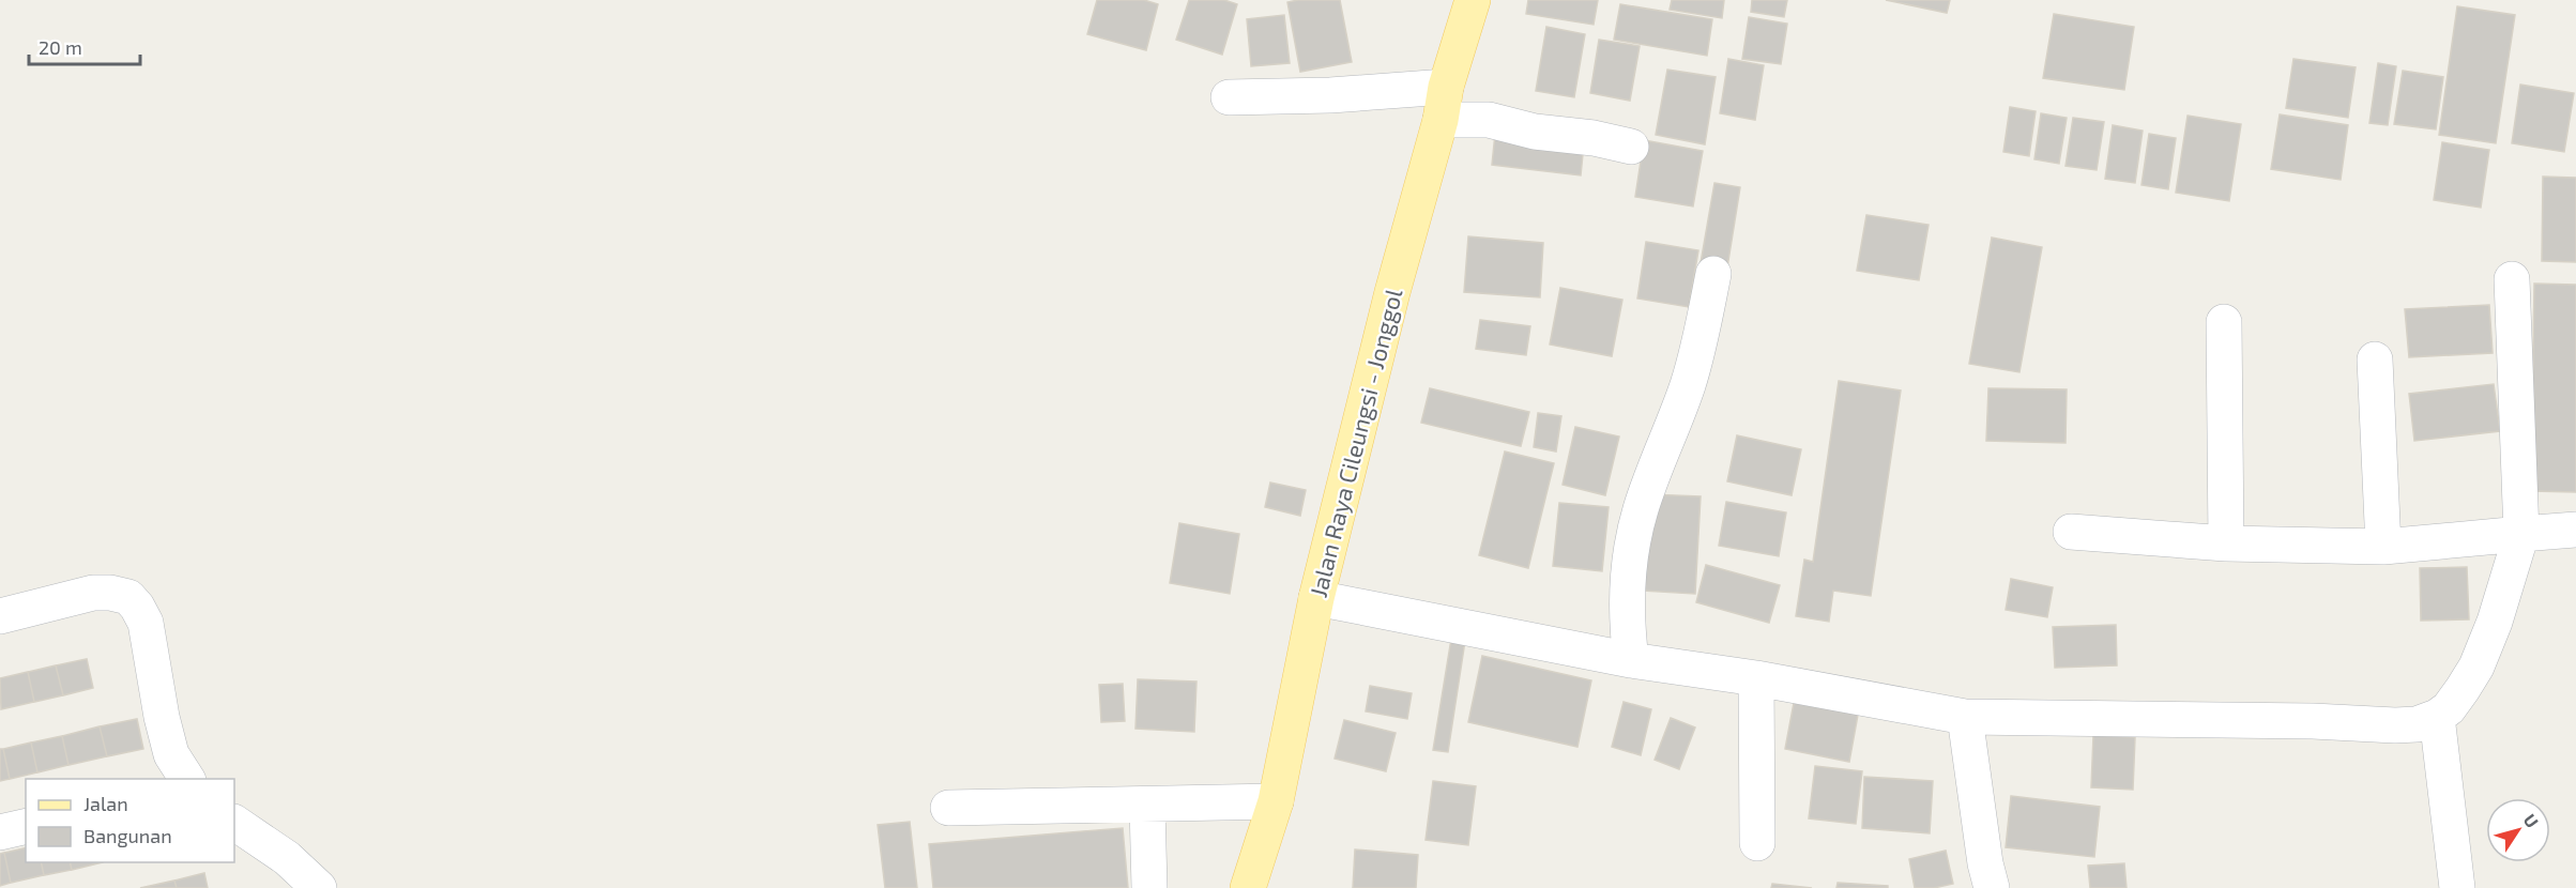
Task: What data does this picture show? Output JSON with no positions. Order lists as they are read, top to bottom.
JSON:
{
  "streets": {
    "main road": ["Jalan Raya Cileungsi - Jonggol"]
  },
  "legend": ["Jalan", "Bangunan"],
  "scale_bar": "20 m",
  "north": "top right"
}
